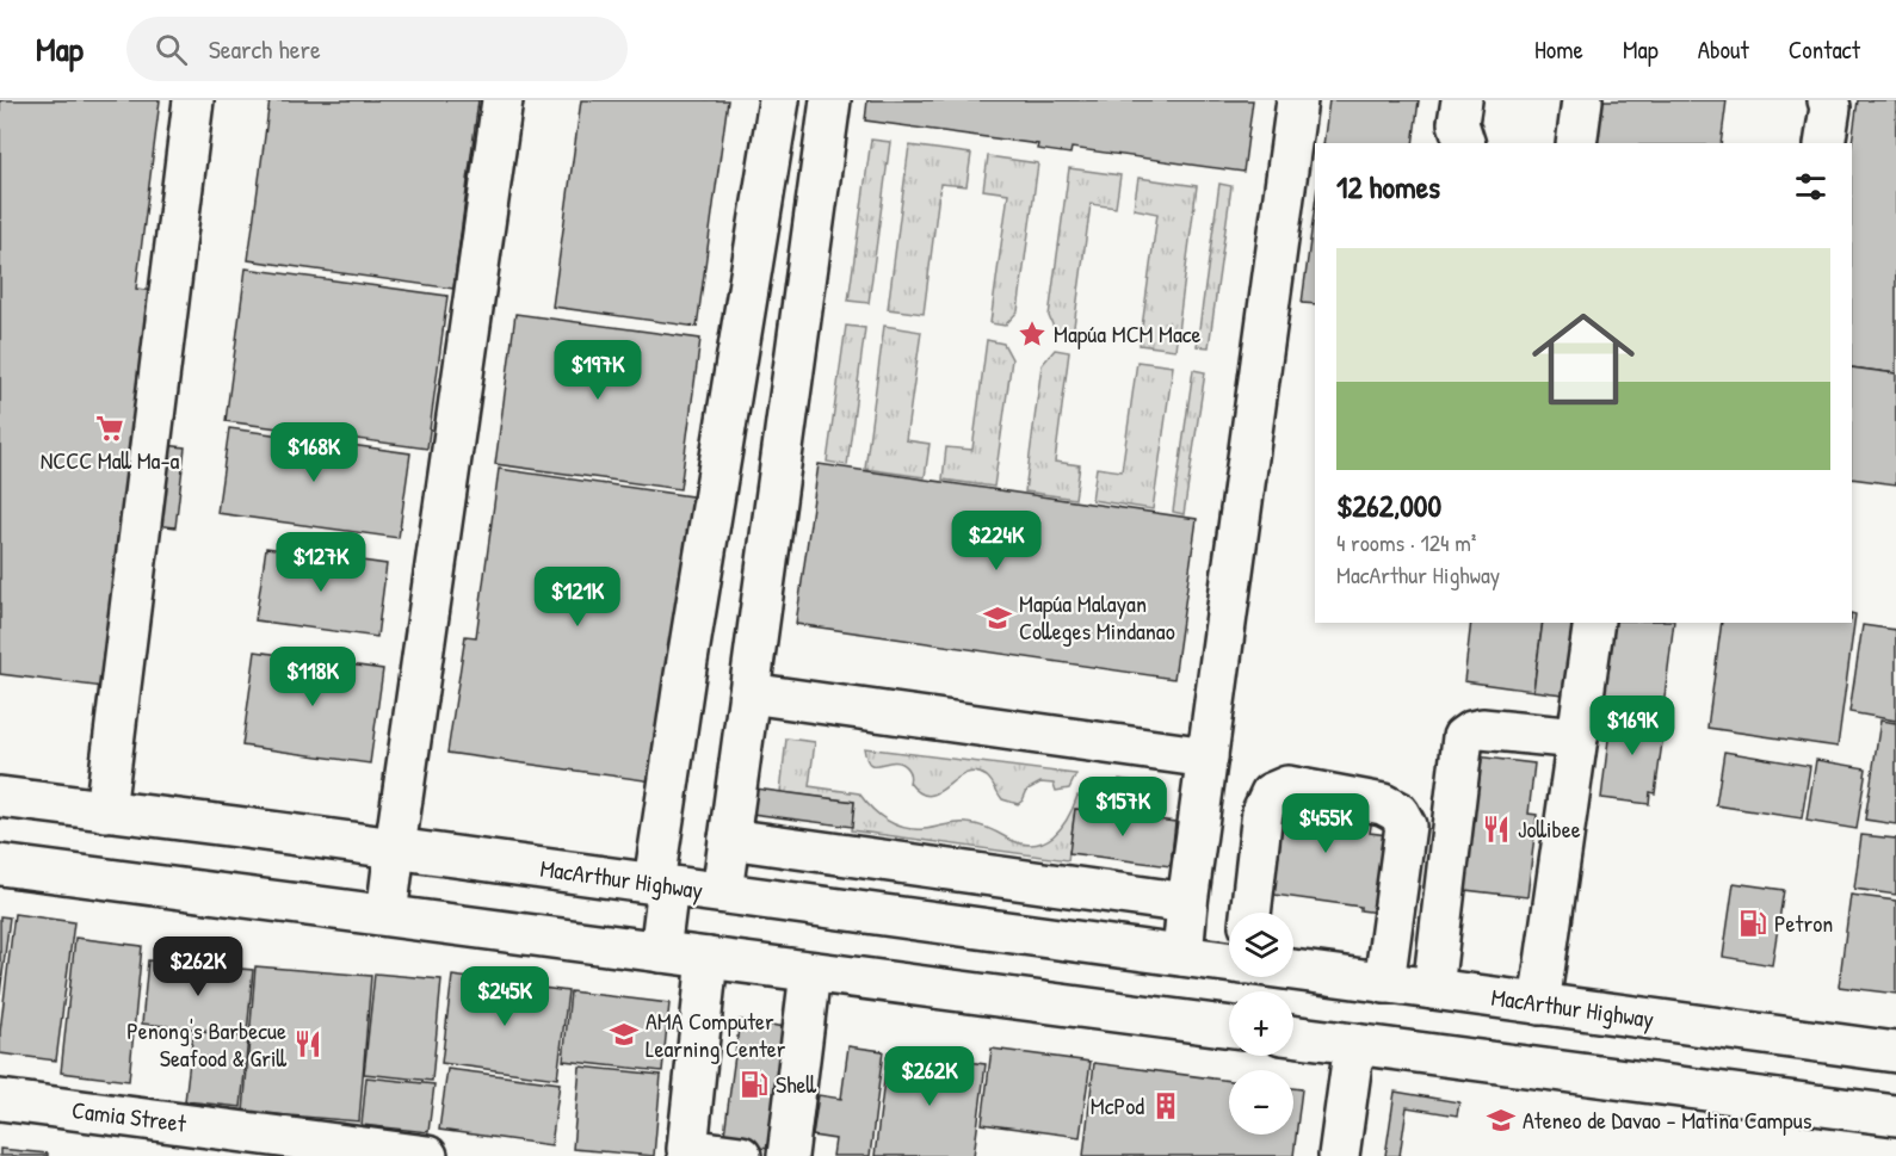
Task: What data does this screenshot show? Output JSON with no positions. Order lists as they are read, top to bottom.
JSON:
{
  "streets": {
    "main road": ["MacArthur Highway", "Camia Street"]
  },
  "places": {
    "place": ["Mapúa MCM Mace"],
    "supermarket": ["NCCC Mall Ma-a"],
    "school or university": ["Mapúa Malayan Colleges Mindanao", "AMA Computer Learning Center", "Ateneo de Davao - Matina Campus"],
    "restaurant": ["Jollibee", "Penong's Barbecue Seafood & Grill"],
    "fuel station": ["Petron", "Shell"],
    "building": ["McPod"]
  },
  "page": {
    "header": "Map",
    "search": "Search here",
    "nav": [
      "Home",
      "Map",
      "About",
      "Contact"
    ],
    "heading": "12 homes",
    "list": [
      {
        "name": "$262,000",
        "note": "4 rooms · 124 m² · MacArthur Highway"
      }
    ],
    "price": [
      "$197K",
      "$168K",
      "$224K",
      "$127K",
      "$121K",
      "$118K",
      "$169K",
      "$157K",
      "$455K",
      "$262K",
      "$245K",
      "$262K"
    ],
    "map_buttons": ["+", "−"]
  }
}
